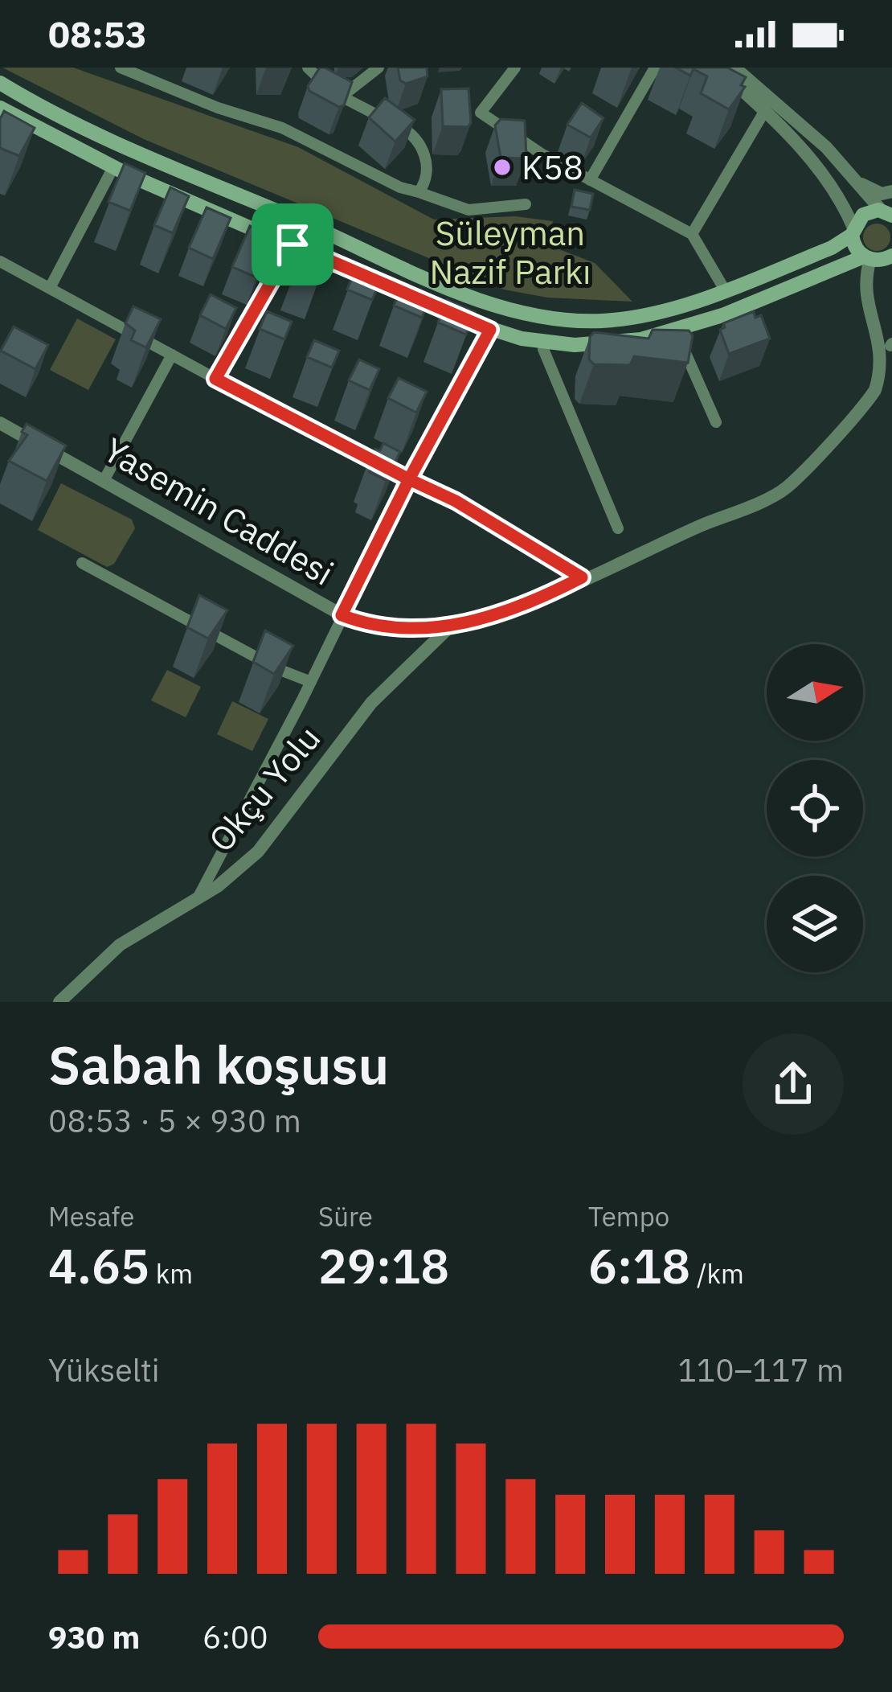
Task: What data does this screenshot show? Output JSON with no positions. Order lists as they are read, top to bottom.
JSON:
{
  "streets": {
    "street": ["Yasemin Caddesi", "Okçu Yolu"]
  },
  "crossings": [
    ["Yasemin Caddesi", "Okçu Yolu"]
  ],
  "parks": ["Süleyman Nazif Parkı"],
  "places": ["K58"],
  "north": "right",
  "page": {
    "status": "08:53",
    "heading": ["Sabah koşusu", "08:53 · 5 × 930 m"],
    "stats": [
      ["Mesafe", "4.65 km"],
      ["Süre", "29:18"],
      ["Tempo", "6:18 /km"]
    ],
    "chart": ["Yükselti", "110–117 m"],
    "list": [
      {
        "name": "930 m",
        "note": "6:00"
      }
    ]
  }
}
